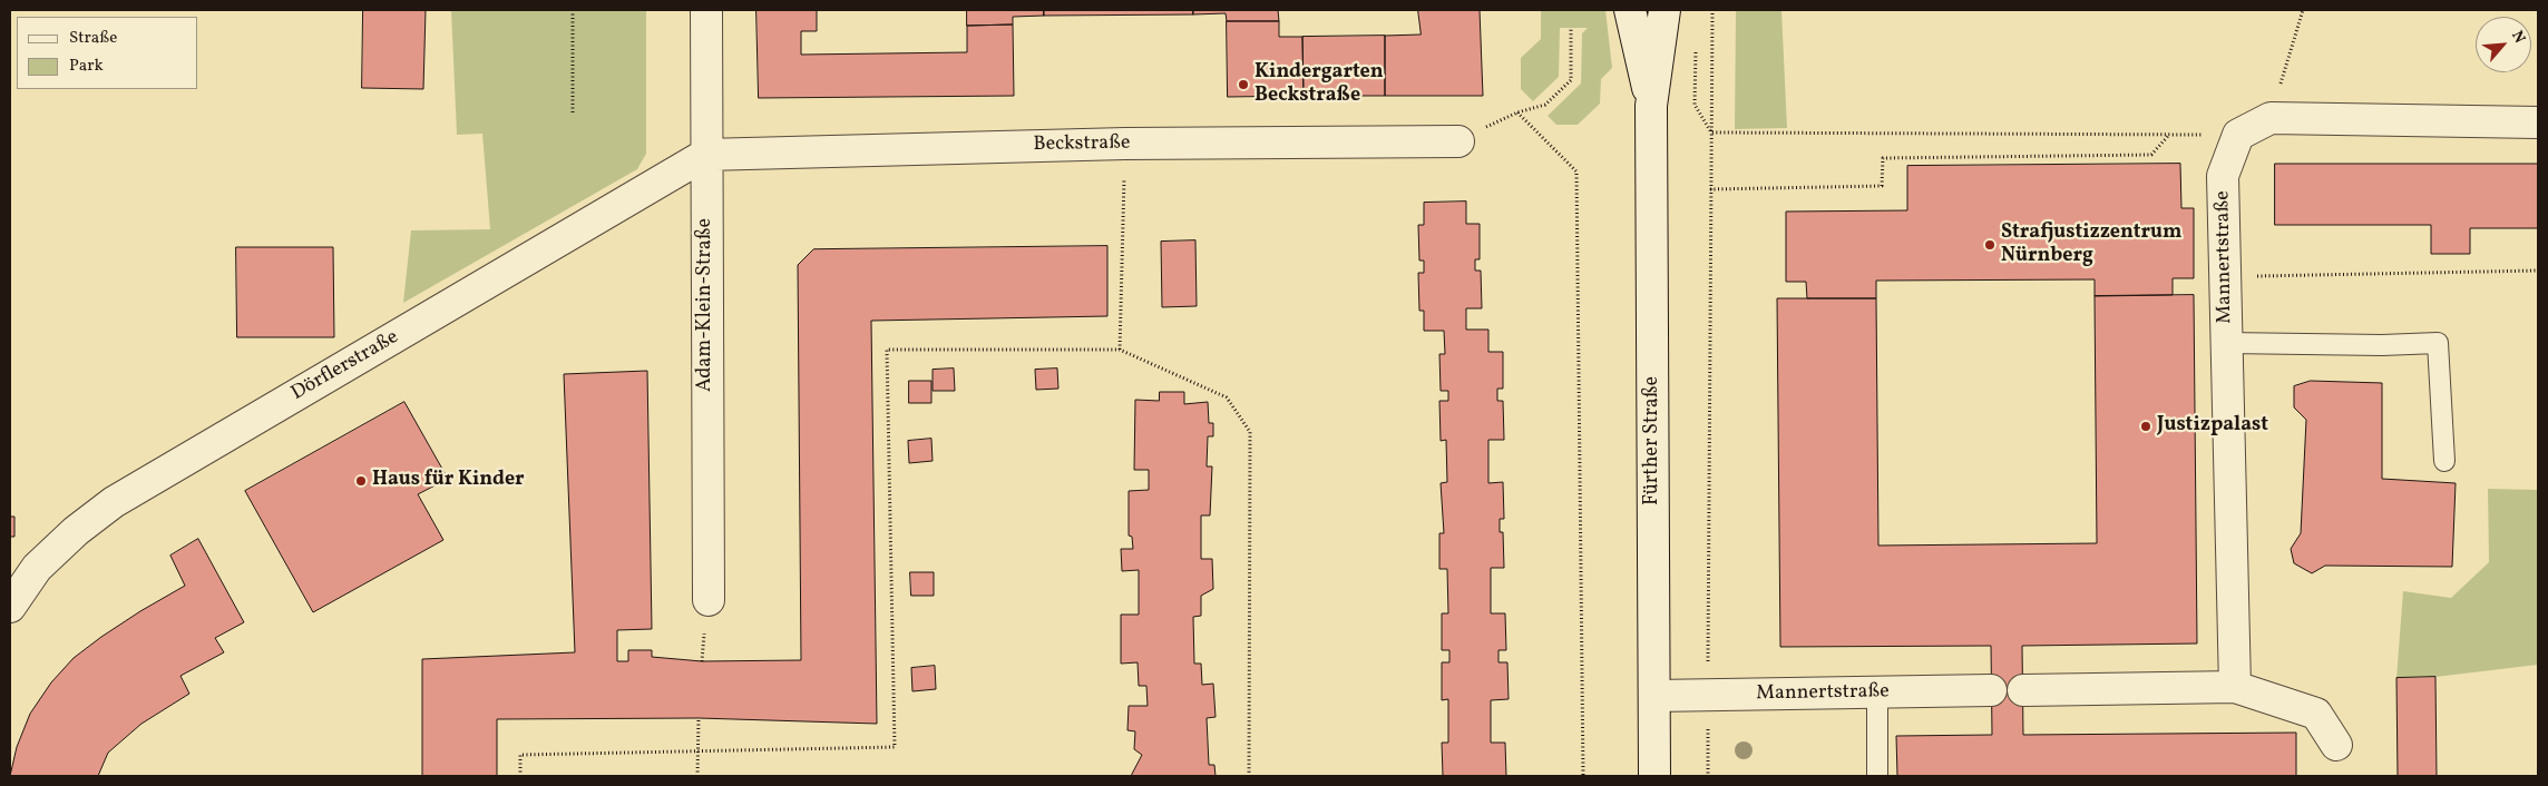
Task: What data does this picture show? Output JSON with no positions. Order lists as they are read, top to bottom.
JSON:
{
  "streets": {
    "street": [
      "Beckstraße",
      "Mannertstraße",
      "Adam-Klein-Straße",
      "Dörflerstraße",
      "Fürther Straße"
    ]
  },
  "crossings": [
    ["Beckstraße", "Adam-Klein-Straße"],
    ["Beckstraße", "Dörflerstraße"],
    ["Mannertstraße", "Fürther Straße"],
    ["Adam-Klein-Straße", "Dörflerstraße"]
  ],
  "places": [
    "Kindergarten Beckstraße",
    "Strafjustizzentrum Nürnberg",
    "Justizpalast",
    "Haus für Kinder"
  ],
  "legend": ["Straße", "Park"],
  "north": "top right"
}
